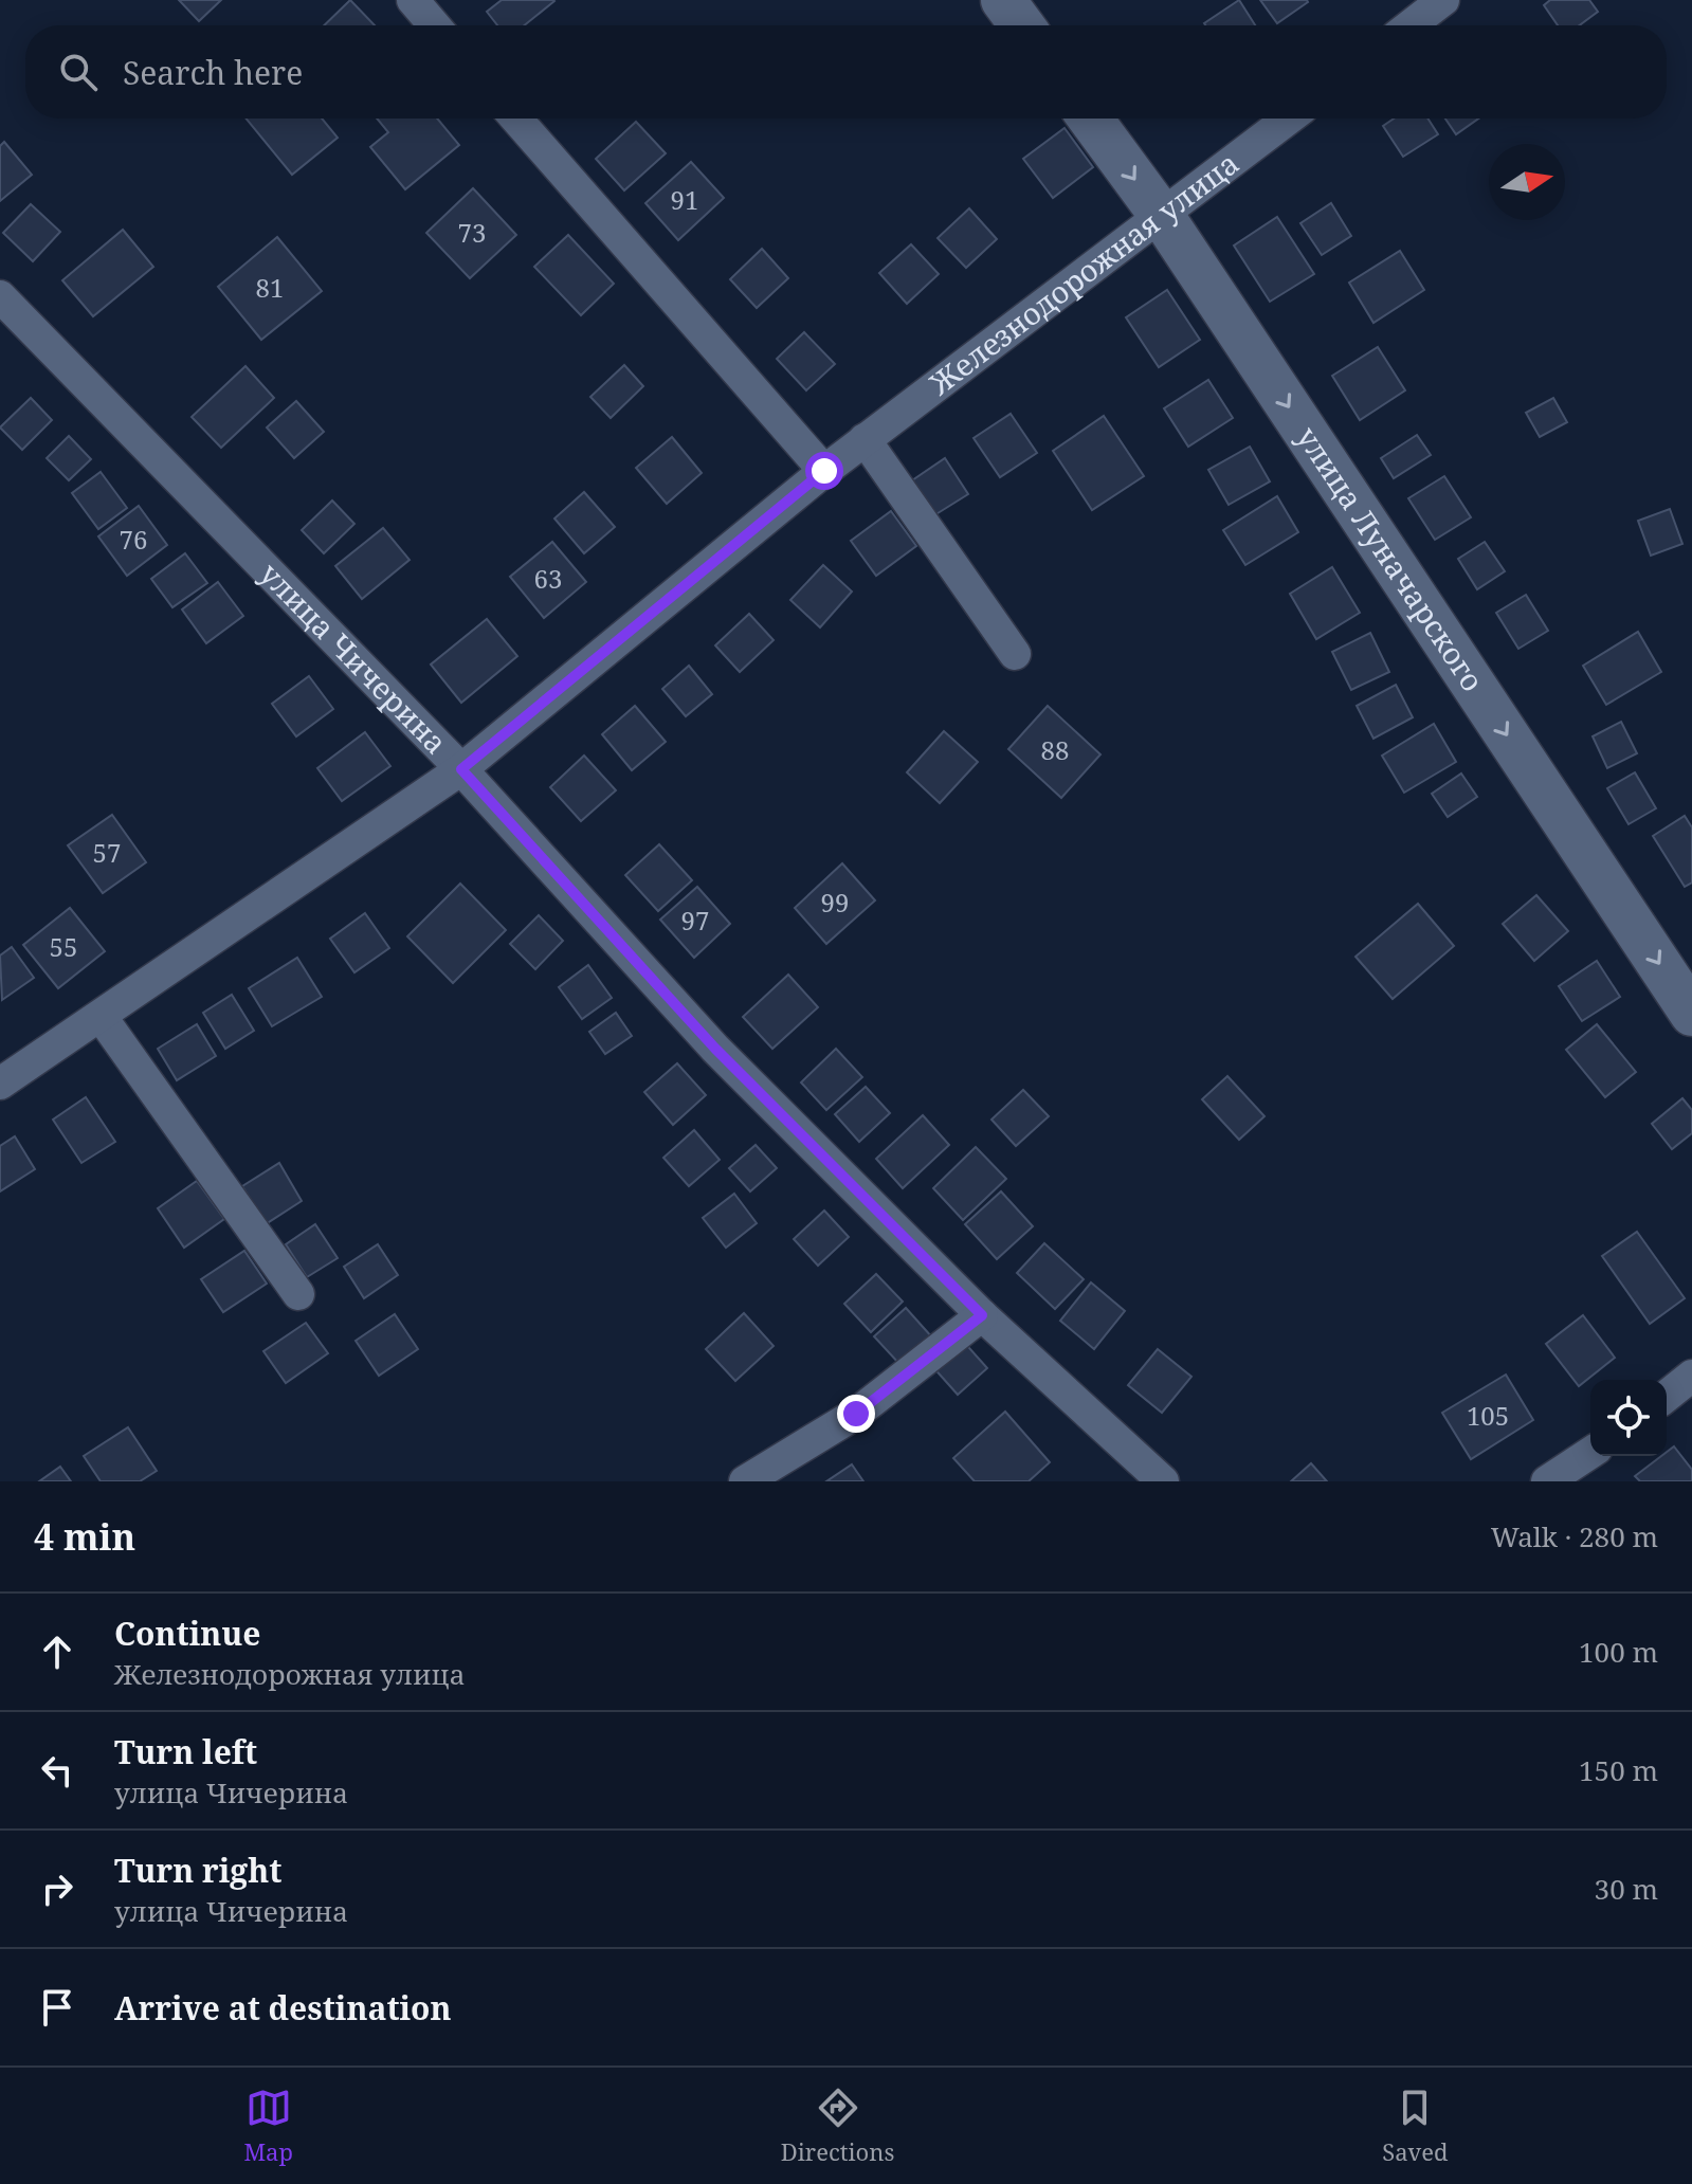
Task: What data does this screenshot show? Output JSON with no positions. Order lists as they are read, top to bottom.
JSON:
{
  "streets": {
    "main road": ["улица Луначарского"],
    "street": ["Железнодорожная улица", "улица Чичерина"]
  },
  "crossings": [
    ["Железнодорожная улица", "улица Луначарского"],
    ["Железнодорожная улица", "улица Чичерина"]
  ],
  "one_way": ["улица Луначарского"],
  "house_numbers": [
    "91",
    "73",
    "81",
    "76",
    "63",
    "88",
    "57",
    "99",
    "97",
    "55",
    "105"
  ],
  "north": "right",
  "page": {
    "search": "Search here",
    "heading": ["4 min", "Walk · 280 m"],
    "list": [
      ["Continue", "Железнодорожная улица", "100 m"],
      ["Turn left", "улица Чичерина", "150 m"],
      ["Turn right", "улица Чичерина", "30 m"],
      "Arrive at destination"
    ],
    "nav": ["Map", "Directions", "Saved"]
  }
}
